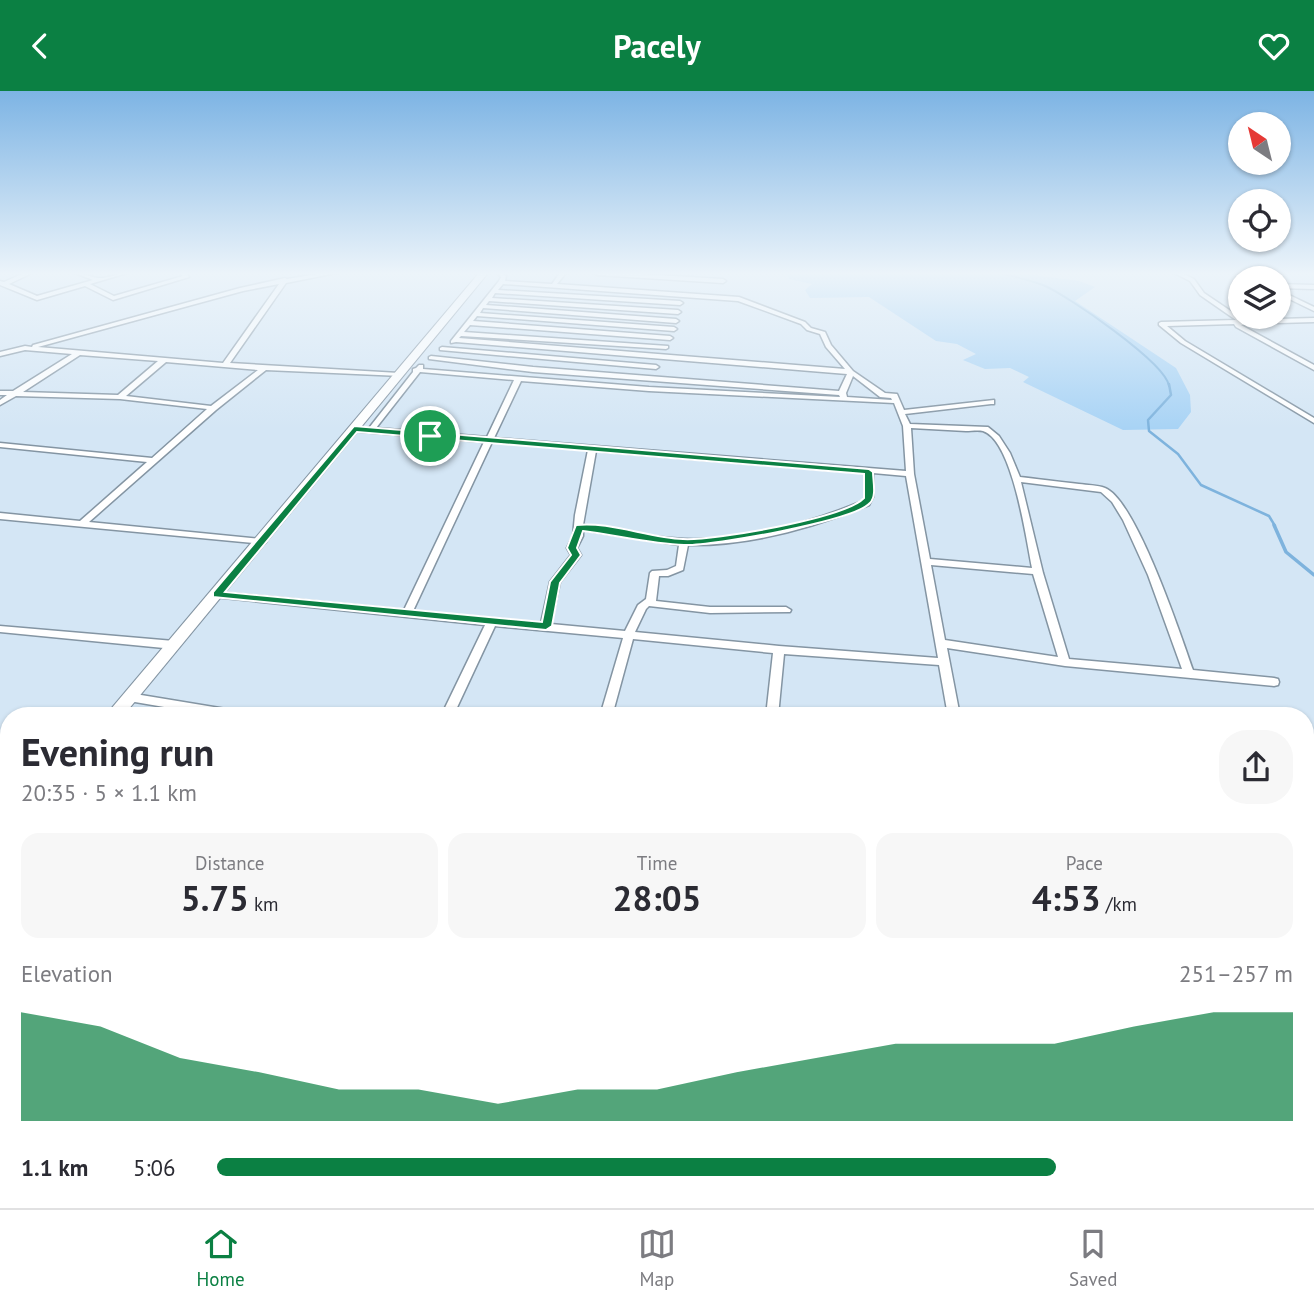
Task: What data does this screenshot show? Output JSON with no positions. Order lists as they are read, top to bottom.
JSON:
{
  "north": "top left",
  "page": {
    "header": "Pacely",
    "heading": ["Evening run", "20:35 · 5 × 1.1 km"],
    "stats": [
      ["Distance", "5.75 km"],
      ["Time", "28:05"],
      ["Pace", "4:53 /km"]
    ],
    "chart": ["Elevation", "251–257 m"],
    "list": [
      {
        "name": "1.1 km",
        "note": "5:06"
      }
    ],
    "tabs": ["Home", "Map", "Saved"]
  }
}
